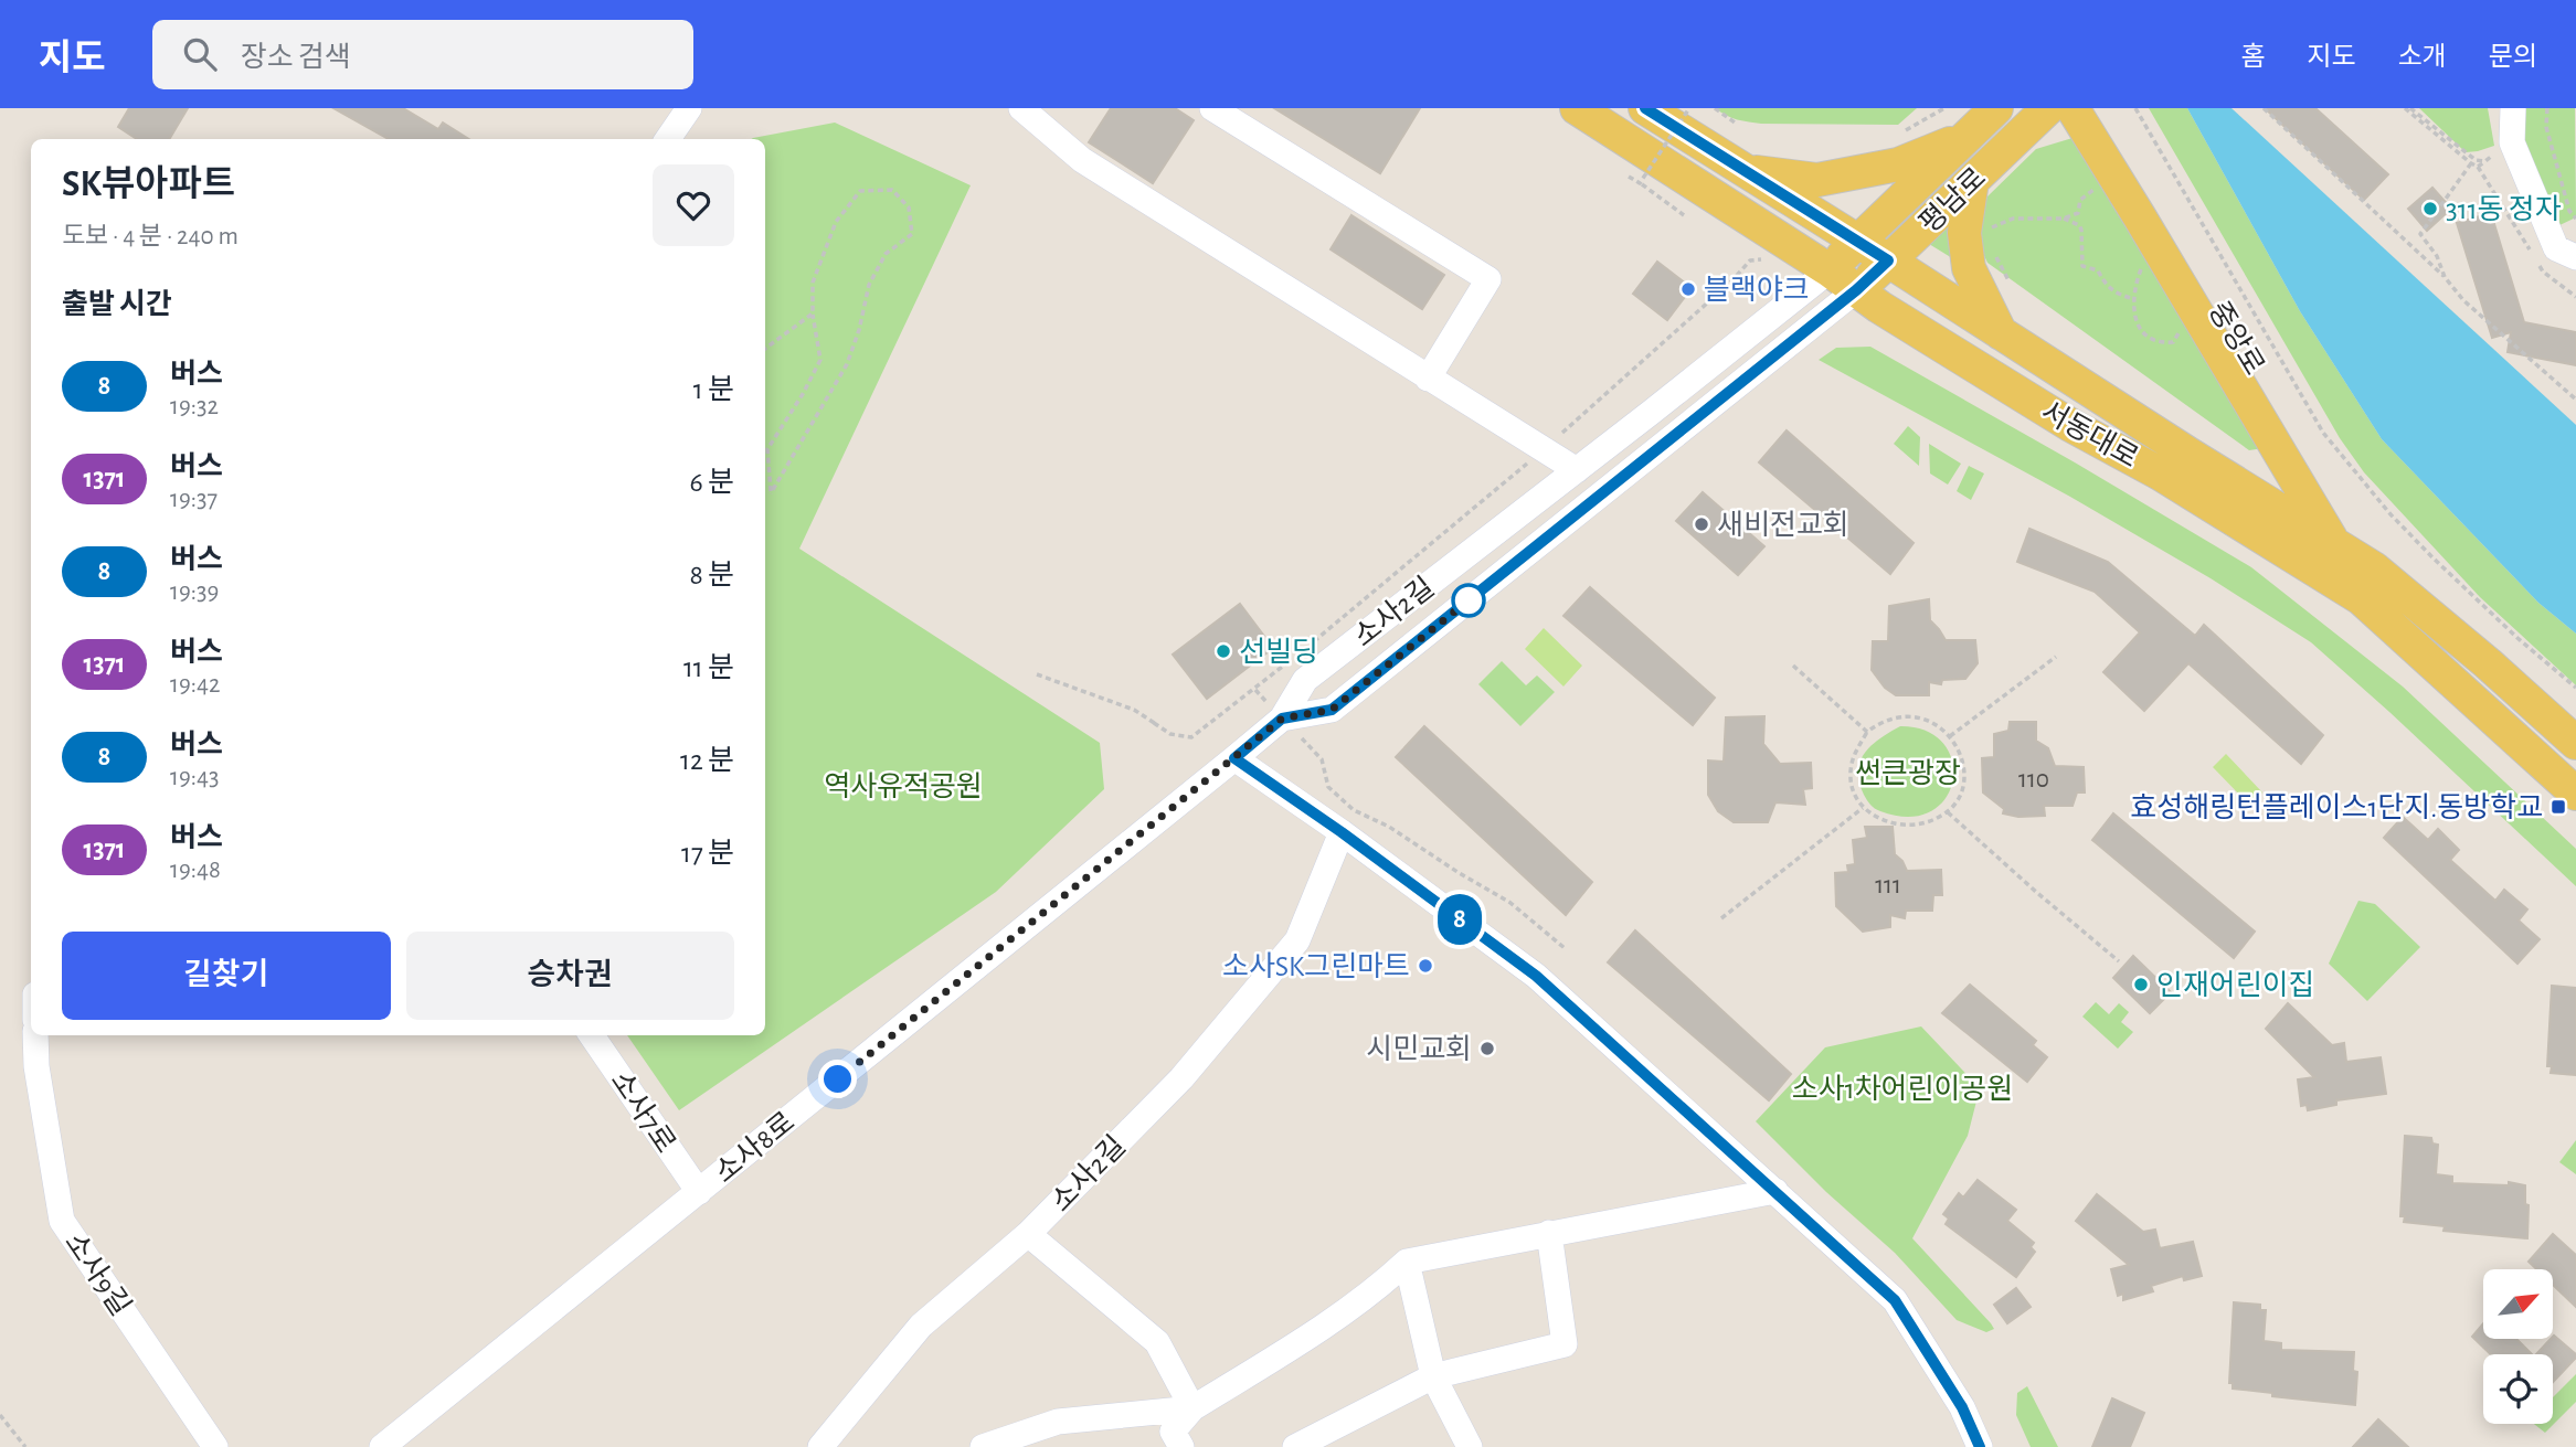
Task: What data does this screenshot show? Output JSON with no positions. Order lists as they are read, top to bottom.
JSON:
{
  "streets": {
    "main road": ["평남로", "중앙로", "서동대로"],
    "street": [
      "소사2길",
      "소사7로",
      "소사8로",
      "소사9길"
    ]
  },
  "crossings": [
    ["평남로", "서동대로"],
    ["평남로", "소사2길"],
    ["중앙로", "서동대로"],
    ["서동대로", "소사2길"],
    ["소사2길", "소사8로"],
    ["소사7로", "소사8로"]
  ],
  "parks": ["썬큰광장", "역사유적공원", "소사1차어린이공원"],
  "places": {
    "other": [
      "311동 정자",
      "블랙야크",
      "새비전교회",
      "선빌딩",
      "소사SK그린마트",
      "인재어린이집",
      "시민교회"
    ],
    "transit": ["효성해링턴플레이스1단지.동방학교"]
  },
  "lines": ["bus line 8"],
  "house_numbers": ["110", "111"],
  "north": "top right",
  "page": {
    "header": "지도",
    "search": "장소 검색",
    "nav": [
      "홈",
      "지도",
      "소개",
      "문의"
    ],
    "on_map": "8",
    "heading": [
      ["SK뷰아파트", "도보 · 4 분 · 240 m"],
      "출발 시간"
    ],
    "list": [
      {
        "mark": "8",
        "name": "버스",
        "note": "19:32",
        "value": "1 분"
      },
      {
        "mark": "1371",
        "name": "버스",
        "note": "19:37",
        "value": "6 분"
      },
      {
        "mark": "8",
        "name": "버스",
        "note": "19:39",
        "value": "8 분"
      },
      {
        "mark": "1371",
        "name": "버스",
        "note": "19:42",
        "value": "11 분"
      },
      {
        "mark": "8",
        "name": "버스",
        "note": "19:43",
        "value": "12 분"
      },
      {
        "mark": "1371",
        "name": "버스",
        "note": "19:48",
        "value": "17 분"
      }
    ],
    "buttons": ["길찾기", "승차권"]
  }
}
